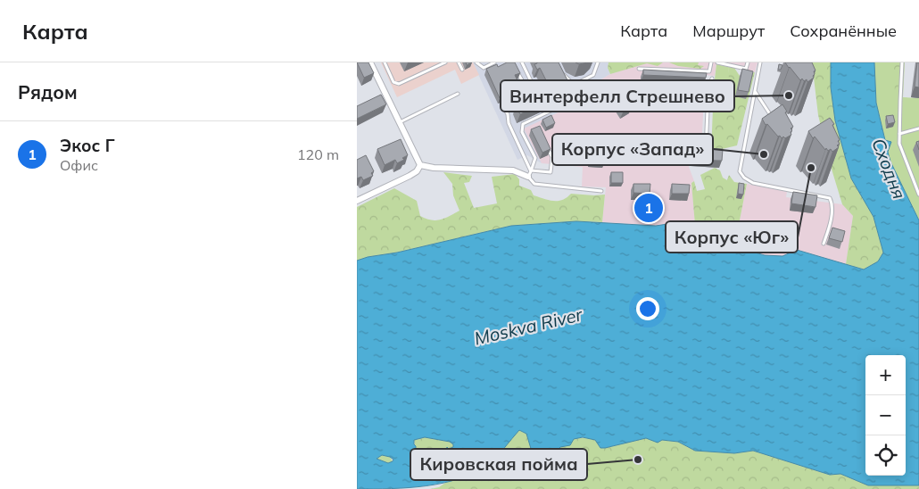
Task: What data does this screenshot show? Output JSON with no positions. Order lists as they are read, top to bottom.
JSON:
{
  "water": ["Сходня", "Moskva River"],
  "places": [
    "Винтерфелл Стрешнево",
    "Корпус «Запад»",
    "Корпус «Юг»",
    "Кировская пойма"
  ],
  "page": {
    "header": "Карта",
    "nav": ["Карта", "Маршрут", "Сохранённые"],
    "heading": "Рядом",
    "list": [
      {
        "mark": "1",
        "name": "Экос Г",
        "note": "Офис",
        "value": "120 m"
      }
    ],
    "pins": "1",
    "map_buttons": ["+", "−"]
  }
}
